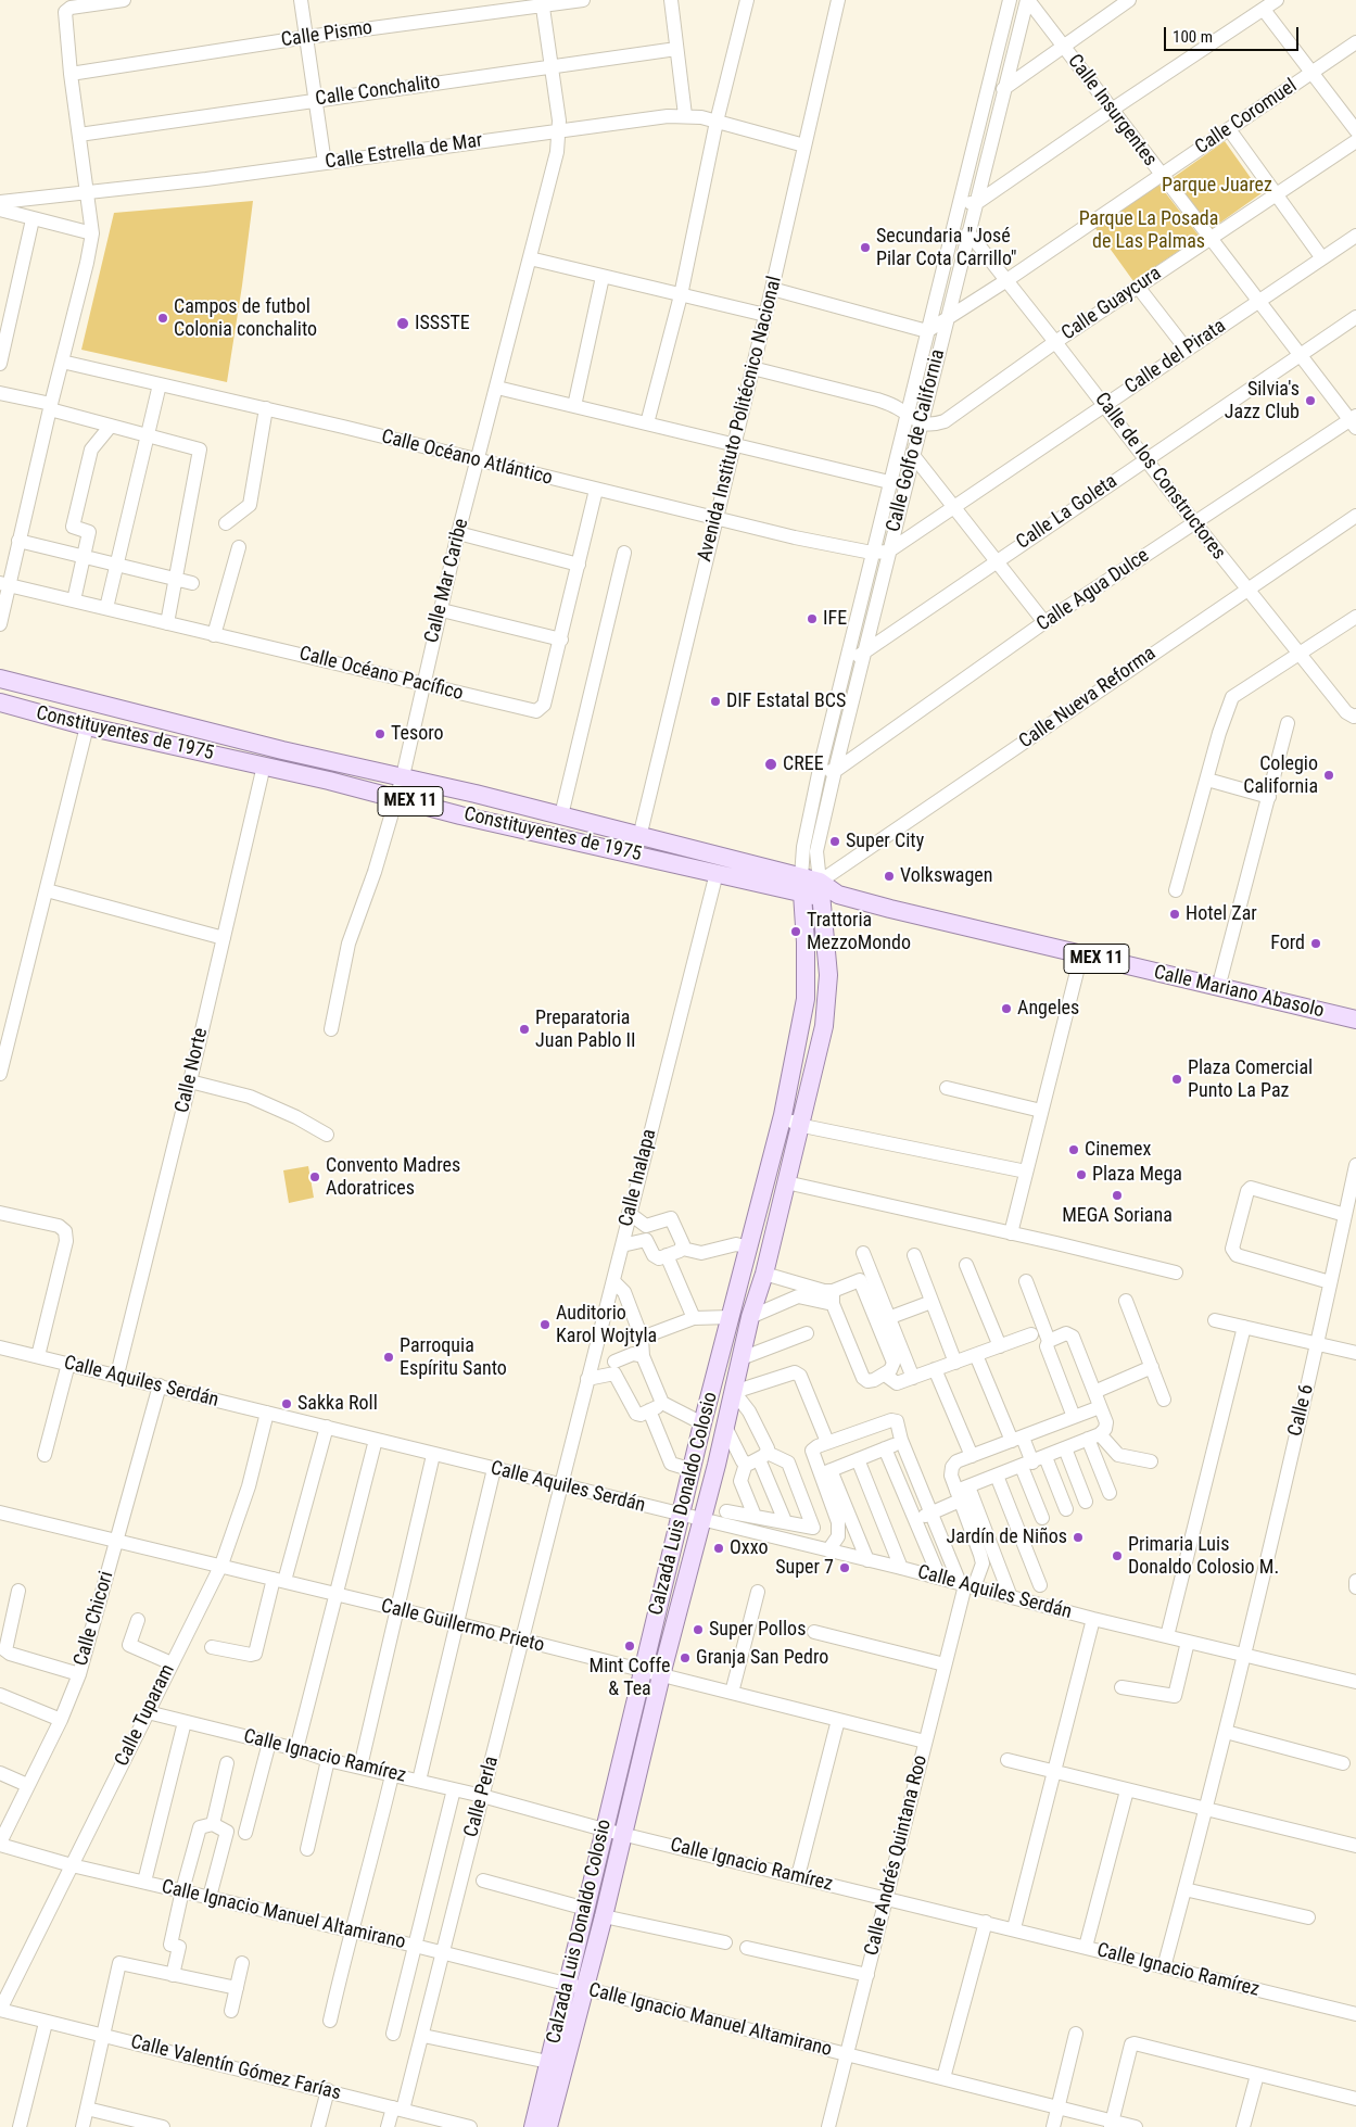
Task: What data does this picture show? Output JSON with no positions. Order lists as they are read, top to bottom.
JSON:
{
  "streets": {
    "main road": [
      "Constituyentes de 1975",
      "MEX 11",
      "Calle Mariano Abasolo",
      "Calzada Luis Donaldo Colosio"
    ],
    "street": [
      "Calle Pismo",
      "Calle Conchalito",
      "Calle Insurgentes",
      "Calle Coromuel",
      "Calle Estrella de Mar",
      "Calle Guaycura",
      "Calle del Pirata",
      "Avenida Instituto Politécnico Nacional",
      "Calle Golfo de California",
      "Calle Océano Atlántico",
      "Calle de los Constructores",
      "Calle La Goleta",
      "Calle Mar Caribe",
      "Calle Agua Dulce",
      "Calle Océano Pacífico",
      "Calle Nueva Reforma",
      "Calle Norte",
      "Calle Inalapa",
      "Calle Aquiles Serdán",
      "Calle 6",
      "Calle Chicori",
      "Calle Guillermo Prieto",
      "Calle Tuparam",
      "Calle Ignacio Ramírez",
      "Calle Perla",
      "Calle Andrés Quintana Roo",
      "Calle Ignacio Manuel Altamirano",
      "Calle Valentín Gómez Farías"
    ]
  },
  "crossings": [
    ["Calle Pismo", "Calle Mar Caribe"],
    ["Calle Conchalito", "Calle Mar Caribe"],
    ["Calle Insurgentes", "Calle Coromuel"],
    ["Calle Insurgentes", "Calle Guaycura"],
    ["Calle Insurgentes", "Calle del Pirata"],
    ["Calle Insurgentes", "Calle Golfo de California"],
    ["Calle Insurgentes", "Calle La Goleta"],
    ["Calle Insurgentes", "Calle Agua Dulce"],
    ["Calle Coromuel", "Calle Golfo de California"],
    ["Calle Coromuel", "Calle de los Constructores"],
    ["Calle Estrella de Mar", "Avenida Instituto Politécnico Nacional"],
    ["Calle Estrella de Mar", "Calle Mar Caribe"],
    ["Calle Guaycura", "Calle Golfo de California"],
    ["Calle Guaycura", "Calle de los Constructores"],
    ["Calle del Pirata", "Calle Golfo de California"],
    ["Calle del Pirata", "Calle Océano Atlántico"],
    ["Calle del Pirata", "Calle de los Constructores"],
    ["Avenida Instituto Politécnico Nacional", "Calle Océano Atlántico"],
    ["Avenida Instituto Politécnico Nacional", "Constituyentes de 1975"],
    ["Calle Golfo de California", "Calle Océano Atlántico"],
    ["Calle Golfo de California", "Calle de los Constructores"],
    ["Calle Golfo de California", "Calle La Goleta"],
    ["Calle Golfo de California", "Calle Agua Dulce"],
    ["Calle Golfo de California", "Calle Nueva Reforma"],
    ["Calle Golfo de California", "Constituyentes de 1975"],
    ["Calle Golfo de California", "MEX 11"],
    ["Calle Golfo de California", "Calle Mariano Abasolo"],
    ["Calle Golfo de California", "Calzada Luis Donaldo Colosio"],
    ["Calle Océano Atlántico", "Calle Mar Caribe"],
    ["Calle Océano Atlántico", "Calle Océano Pacífico"],
    ["Calle de los Constructores", "Calle La Goleta"],
    ["Calle de los Constructores", "Calle Agua Dulce"],
    ["Calle de los Constructores", "Calle Nueva Reforma"],
    ["Calle Mar Caribe", "Calle Océano Pacífico"],
    ["Calle Mar Caribe", "Constituyentes de 1975"],
    ["Calle Nueva Reforma", "MEX 11"],
    ["Calle Nueva Reforma", "Calle Mariano Abasolo"],
    ["Calle Nueva Reforma", "Calzada Luis Donaldo Colosio"],
    ["Constituyentes de 1975", "MEX 11"],
    ["Constituyentes de 1975", "Calle Norte"],
    ["Constituyentes de 1975", "Calle Inalapa"],
    ["Constituyentes de 1975", "Calzada Luis Donaldo Colosio"],
    ["MEX 11", "Calle Mariano Abasolo"],
    ["MEX 11", "Calzada Luis Donaldo Colosio"],
    ["Calle Mariano Abasolo", "Calzada Luis Donaldo Colosio"],
    ["Calle Norte", "Calle Aquiles Serdán"],
    ["Calle Inalapa", "Calle Aquiles Serdán"],
    ["Calle Inalapa", "Calle Perla"],
    ["Calle Aquiles Serdán", "Calle 6"],
    ["Calle Aquiles Serdán", "Calzada Luis Donaldo Colosio"],
    ["Calle Aquiles Serdán", "Calle Chicori"],
    ["Calle Aquiles Serdán", "Calle Tuparam"],
    ["Calle Aquiles Serdán", "Calle Perla"],
    ["Calle Aquiles Serdán", "Calle Andrés Quintana Roo"],
    ["Calle 6", "Calle Ignacio Ramírez"],
    ["Calzada Luis Donaldo Colosio", "Calle Guillermo Prieto"],
    ["Calzada Luis Donaldo Colosio", "Calle Ignacio Ramírez"],
    ["Calzada Luis Donaldo Colosio", "Calle Ignacio Manuel Altamirano"],
    ["Calle Chicori", "Calle Guillermo Prieto"],
    ["Calle Chicori", "Calle Ignacio Manuel Altamirano"],
    ["Calle Guillermo Prieto", "Calle Tuparam"],
    ["Calle Guillermo Prieto", "Calle Perla"],
    ["Calle Guillermo Prieto", "Calle Andrés Quintana Roo"],
    ["Calle Tuparam", "Calle Ignacio Ramírez"],
    ["Calle Tuparam", "Calle Ignacio Manuel Altamirano"],
    ["Calle Tuparam", "Calle Valentín Gómez Farías"],
    ["Calle Ignacio Ramírez", "Calle Perla"],
    ["Calle Ignacio Ramírez", "Calle Andrés Quintana Roo"],
    ["Calle Perla", "Calle Ignacio Manuel Altamirano"],
    ["Calle Perla", "Calle Valentín Gómez Farías"],
    ["Calle Andrés Quintana Roo", "Calle Ignacio Manuel Altamirano"]
  ],
  "parks": ["Parque Juarez", "Parque La Posada de Las Palmas"],
  "places": [
    "Secundaria \"José Pilar Cota Carrillo\"",
    "Campos de futbol Colonia conchalito",
    "ISSSTE",
    "Silvia's Jazz Club",
    "IFE",
    "DIF Estatal BCS",
    "Tesoro",
    "CREE",
    "Colegio California",
    "Super City",
    "Volkswagen",
    "Hotel Zar",
    "Trattoria MezzoMondo",
    "Ford",
    "Angeles",
    "Preparatoria Juan Pablo II",
    "Plaza Comercial Punto La Paz",
    "Cinemex",
    "Plaza Mega",
    "Convento Madres Adoratrices",
    "MEGA Soriana",
    "Auditorio Karol Wojtyla",
    "Parroquia Espíritu Santo",
    "Sakka Roll",
    "Jardín de Niños",
    "Oxxo",
    "Primaria Luis Donaldo Colosio M.",
    "Super 7",
    "Super Pollos",
    "Mint Coffe & Tea",
    "Granja San Pedro"
  ],
  "scale_bar": "100 m"
}
